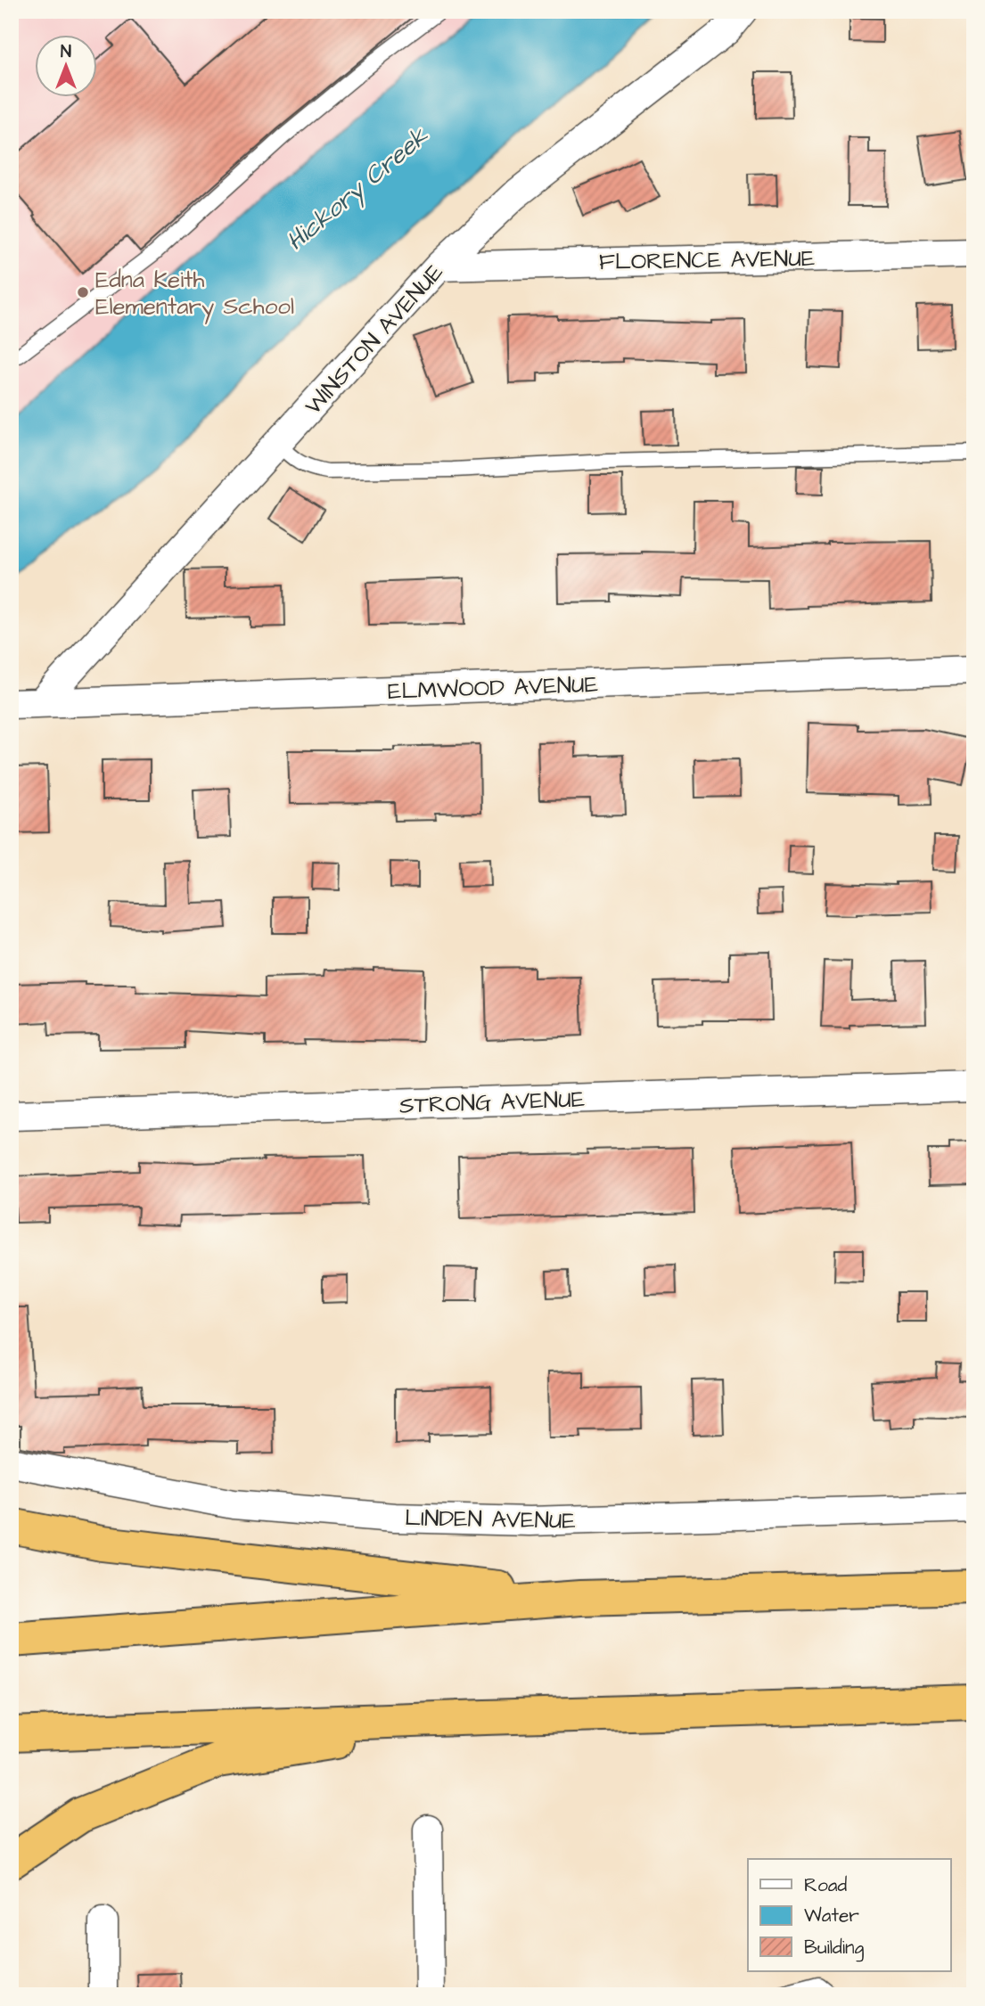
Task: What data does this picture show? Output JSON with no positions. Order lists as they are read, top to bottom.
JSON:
{
  "streets": {
    "street": [
      "FLORENCE AVENUE",
      "WINSTON AVENUE",
      "ELMWOOD AVENUE",
      "STRONG AVENUE",
      "LINDEN AVENUE"
    ]
  },
  "crossings": [
    ["FLORENCE AVENUE", "WINSTON AVENUE"],
    ["WINSTON AVENUE", "ELMWOOD AVENUE"]
  ],
  "water": ["Hickory Creek"],
  "places": ["Edna Keith Elementary School"],
  "legend": ["Road", "Water", "Building"],
  "north": "top"
}
